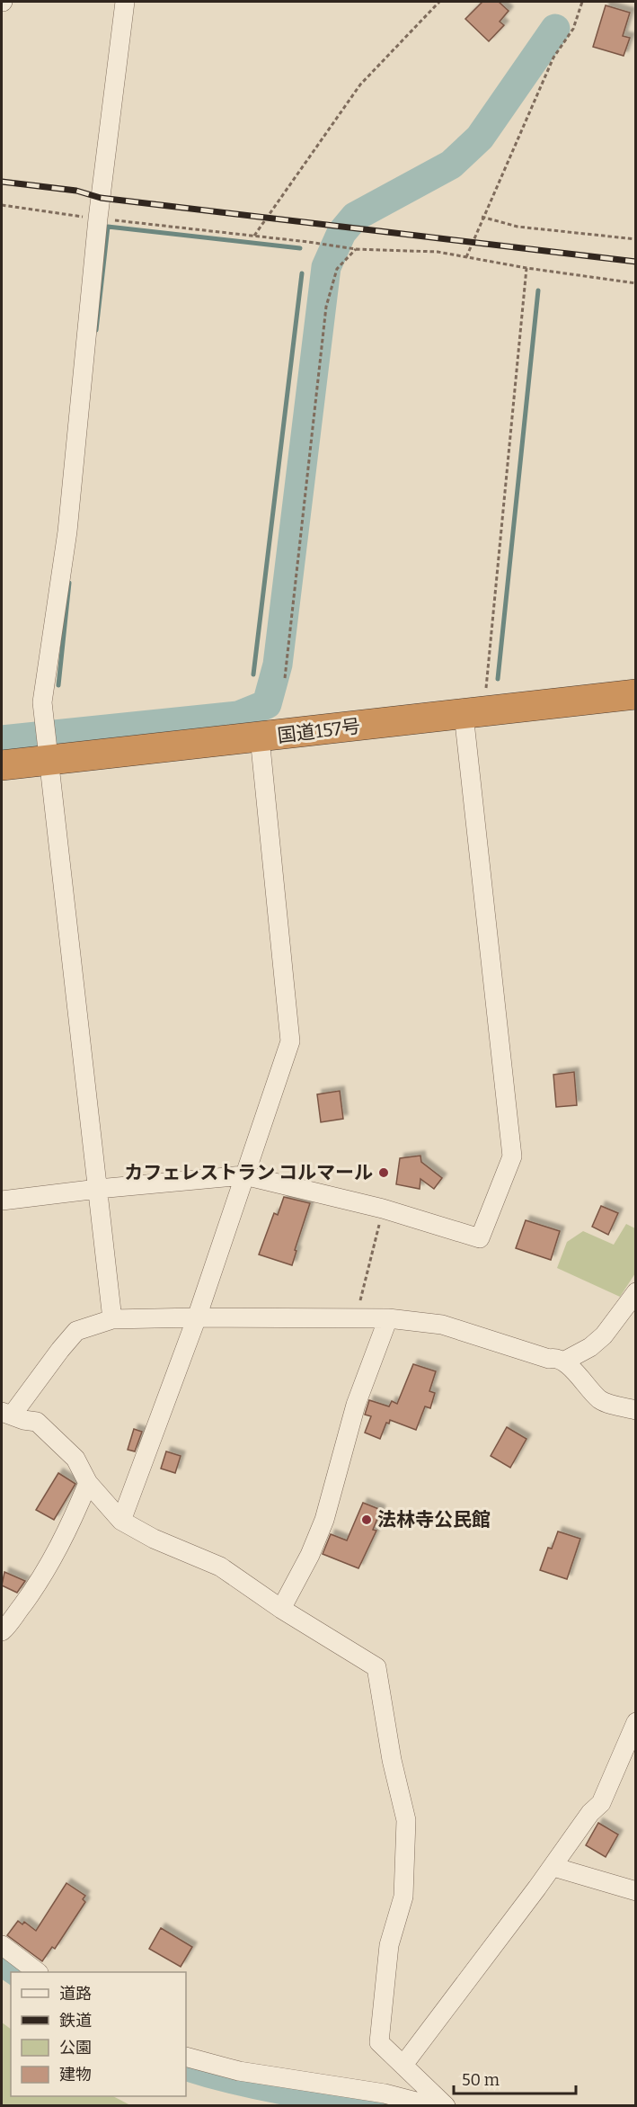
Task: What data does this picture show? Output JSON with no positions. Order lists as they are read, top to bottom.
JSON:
{
  "streets": {
    "highway": ["国道157号"]
  },
  "places": ["カフェレストラン コルマール", "法林寺公民館"],
  "legend": [
    "道路",
    "鉄道",
    "公園",
    "建物"
  ],
  "scale_bar": "50 m"
}
